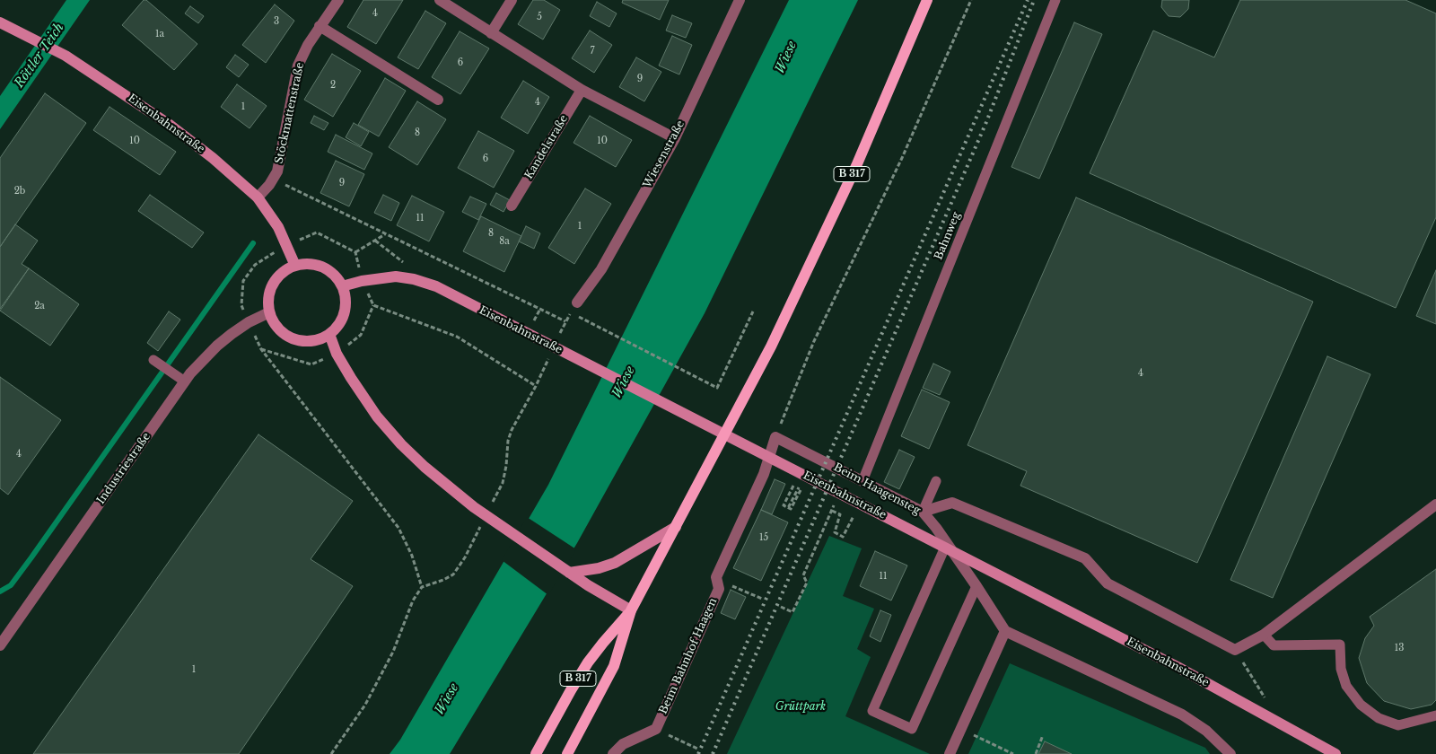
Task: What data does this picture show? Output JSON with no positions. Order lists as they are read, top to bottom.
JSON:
{
  "streets": {
    "main road": ["B 317"],
    "street": [
      "Stöckmattenstraße",
      "Eisenbahnstraße",
      "Kandelstraße",
      "Wiesenstraße",
      "Industriestraße",
      "Beim Haagensteg",
      "Beim Bahnhof Haagen"
    ],
    "lane": ["Bahnweg"]
  },
  "crossings": [
    ["Stöckmattenstraße", "Eisenbahnstraße"],
    ["Eisenbahnstraße", "Industriestraße"],
    ["Bahnweg", "Beim Haagensteg"],
    ["Beim Haagensteg", "Beim Bahnhof Haagen"]
  ],
  "water": ["Röttler Teich", "Wiese"],
  "parks": ["Grüttpark"],
  "house_numbers": [
    "4",
    "5",
    "3",
    "1a",
    "7",
    "6",
    "9",
    "2",
    "4",
    "1",
    "8",
    "10",
    "10",
    "6",
    "9",
    "2b",
    "11",
    "1",
    "8",
    "8a",
    "2a",
    "4",
    "4",
    "15",
    "11",
    "13",
    "1"
  ]
}
